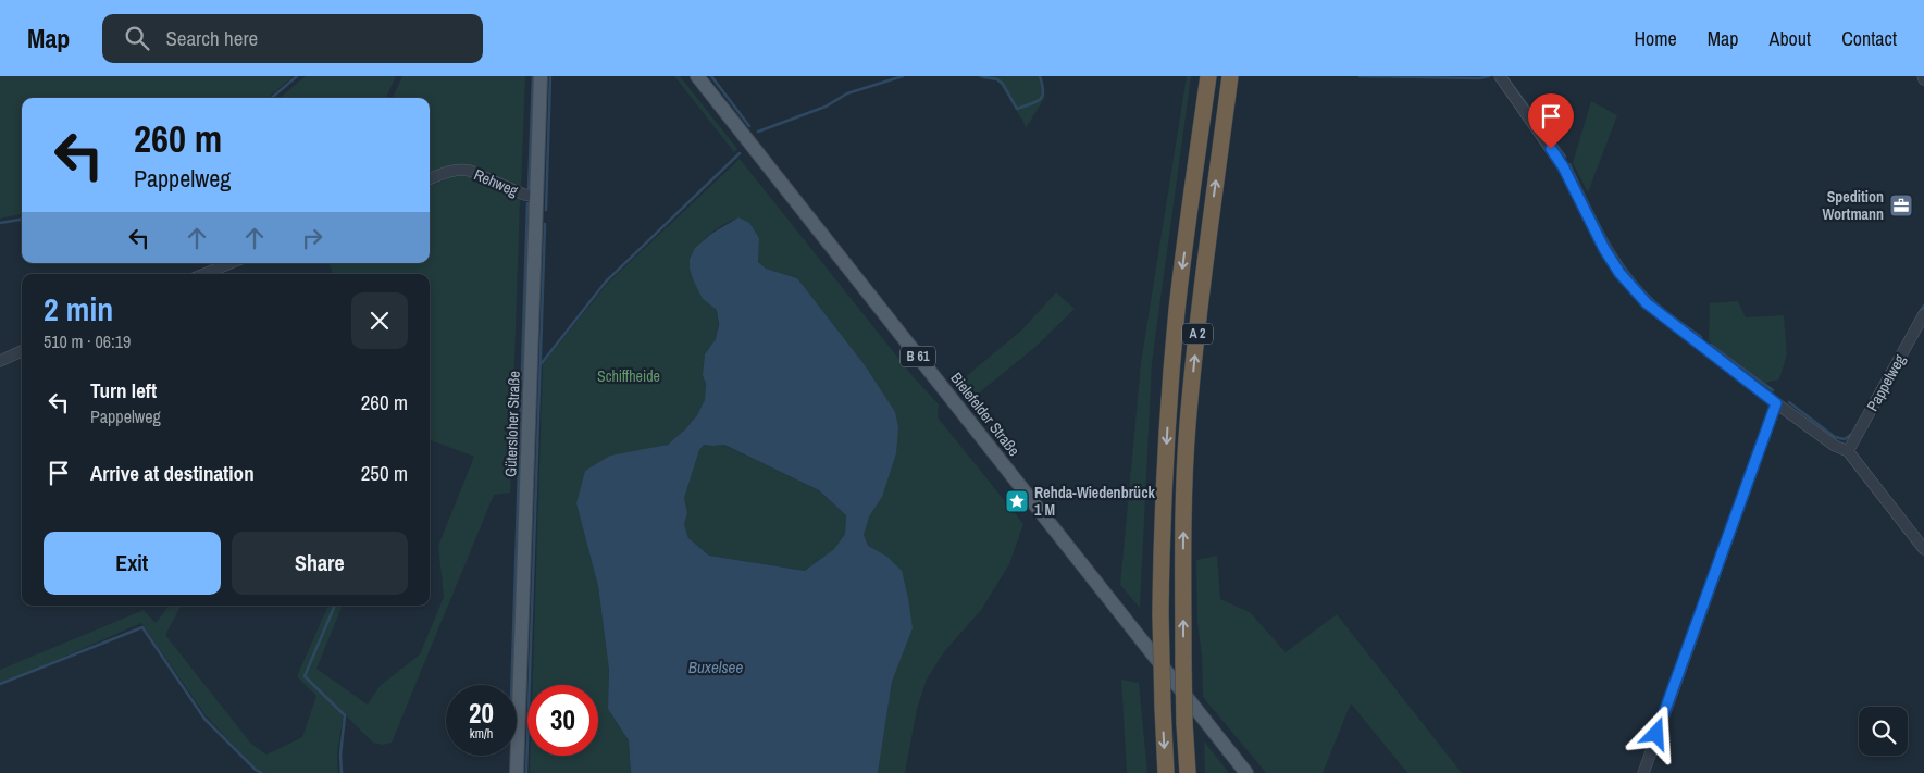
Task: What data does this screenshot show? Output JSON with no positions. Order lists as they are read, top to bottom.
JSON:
{
  "streets": {
    "highway": ["A 2"],
    "main road": ["B 61", "Bielefelder Straße", "Gütersloher Straße"],
    "street": ["Rehweg", "Pappelweg"]
  },
  "crossings": [
    ["Rehweg", "Gütersloher Straße"]
  ],
  "water": ["Buxelsee"],
  "parks": ["Schiffheide"],
  "places": {
    "office": ["Spedition Wortmann"],
    "place": ["Rehda-Wiedenbrück 1 M"]
  },
  "page": {
    "header": "Map",
    "search": "Search here",
    "nav": [
      "Home",
      "Map",
      "About",
      "Contact"
    ],
    "turn": ["260 m", "Pappelweg"],
    "heading": ["2 min", "510 m · 06:19"],
    "list": [
      {
        "name": "Turn left",
        "note": "Pappelweg",
        "value": "260 m"
      },
      {
        "name": "Arrive at destination",
        "value": "250 m"
      }
    ],
    "buttons": ["Exit", "Share"],
    "speed": "20 km/h",
    "limit": "30"
  }
}
